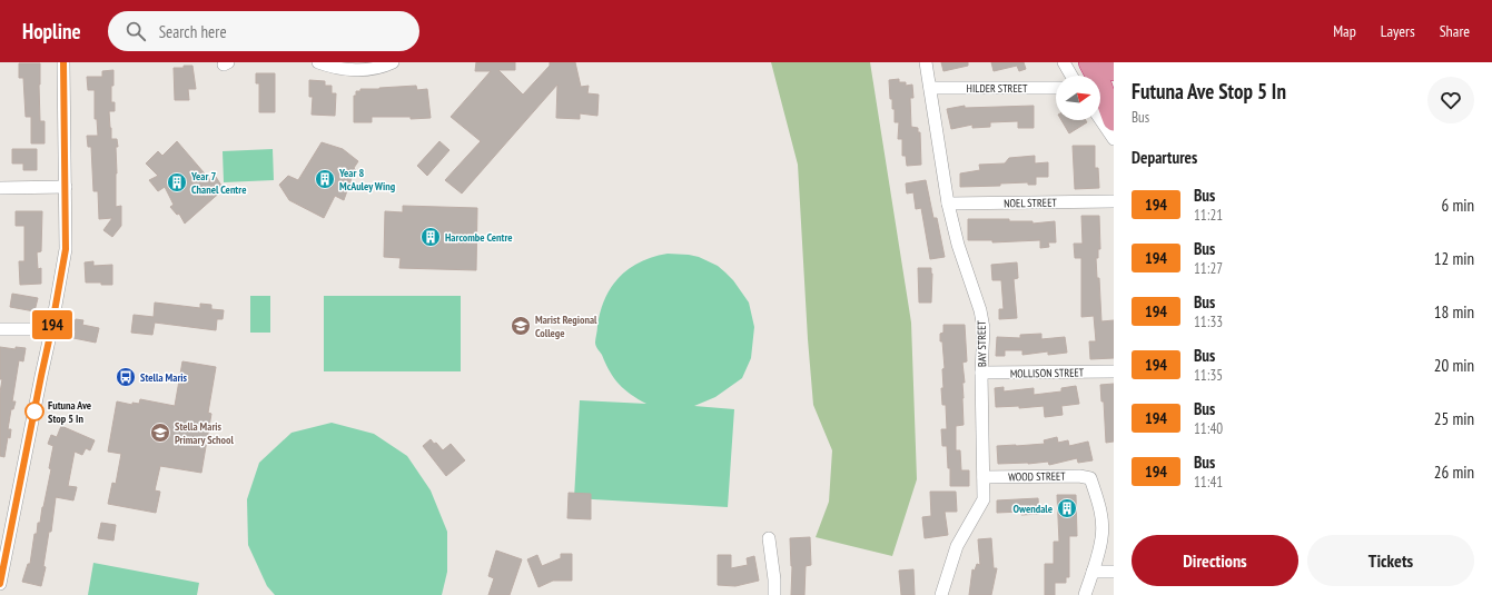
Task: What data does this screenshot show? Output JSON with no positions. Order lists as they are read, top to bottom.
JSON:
{
  "streets": {
    "street": [
      "HILDER STREET",
      "NOEL STREET",
      "BAY STREET",
      "MOLLISON STREET",
      "WOOD STREET"
    ]
  },
  "crossings": [
    ["HILDER STREET", "BAY STREET"],
    ["NOEL STREET", "BAY STREET"],
    ["BAY STREET", "MOLLISON STREET"],
    ["BAY STREET", "WOOD STREET"]
  ],
  "places": {
    "building": [
      "Year 8 McAuley Wing",
      "Year 7 Chanel Centre",
      "Harcombe Centre",
      "Owendale"
    ],
    "school or university": ["Marist Regional College", "Stella Maris Primary School"],
    "bus stop": ["Stella Maris"],
    "other": ["Futuna Ave Stop 5 In"]
  },
  "lines": ["bus line 194"],
  "north": "right",
  "page": {
    "header": "Hopline",
    "search": "Search here",
    "nav": ["Map", "Layers", "Share"],
    "on_map": "194",
    "heading": [
      ["Futuna Ave Stop 5 In", "Bus"],
      "Departures"
    ],
    "list": [
      {
        "mark": "194",
        "name": "Bus",
        "note": "11:21",
        "value": "6 min"
      },
      {
        "mark": "194",
        "name": "Bus",
        "note": "11:27",
        "value": "12 min"
      },
      {
        "mark": "194",
        "name": "Bus",
        "note": "11:33",
        "value": "18 min"
      },
      {
        "mark": "194",
        "name": "Bus",
        "note": "11:35",
        "value": "20 min"
      },
      {
        "mark": "194",
        "name": "Bus",
        "note": "11:40",
        "value": "25 min"
      },
      {
        "mark": "194",
        "name": "Bus",
        "note": "11:41",
        "value": "26 min"
      }
    ],
    "buttons": ["Directions", "Tickets"]
  }
}
